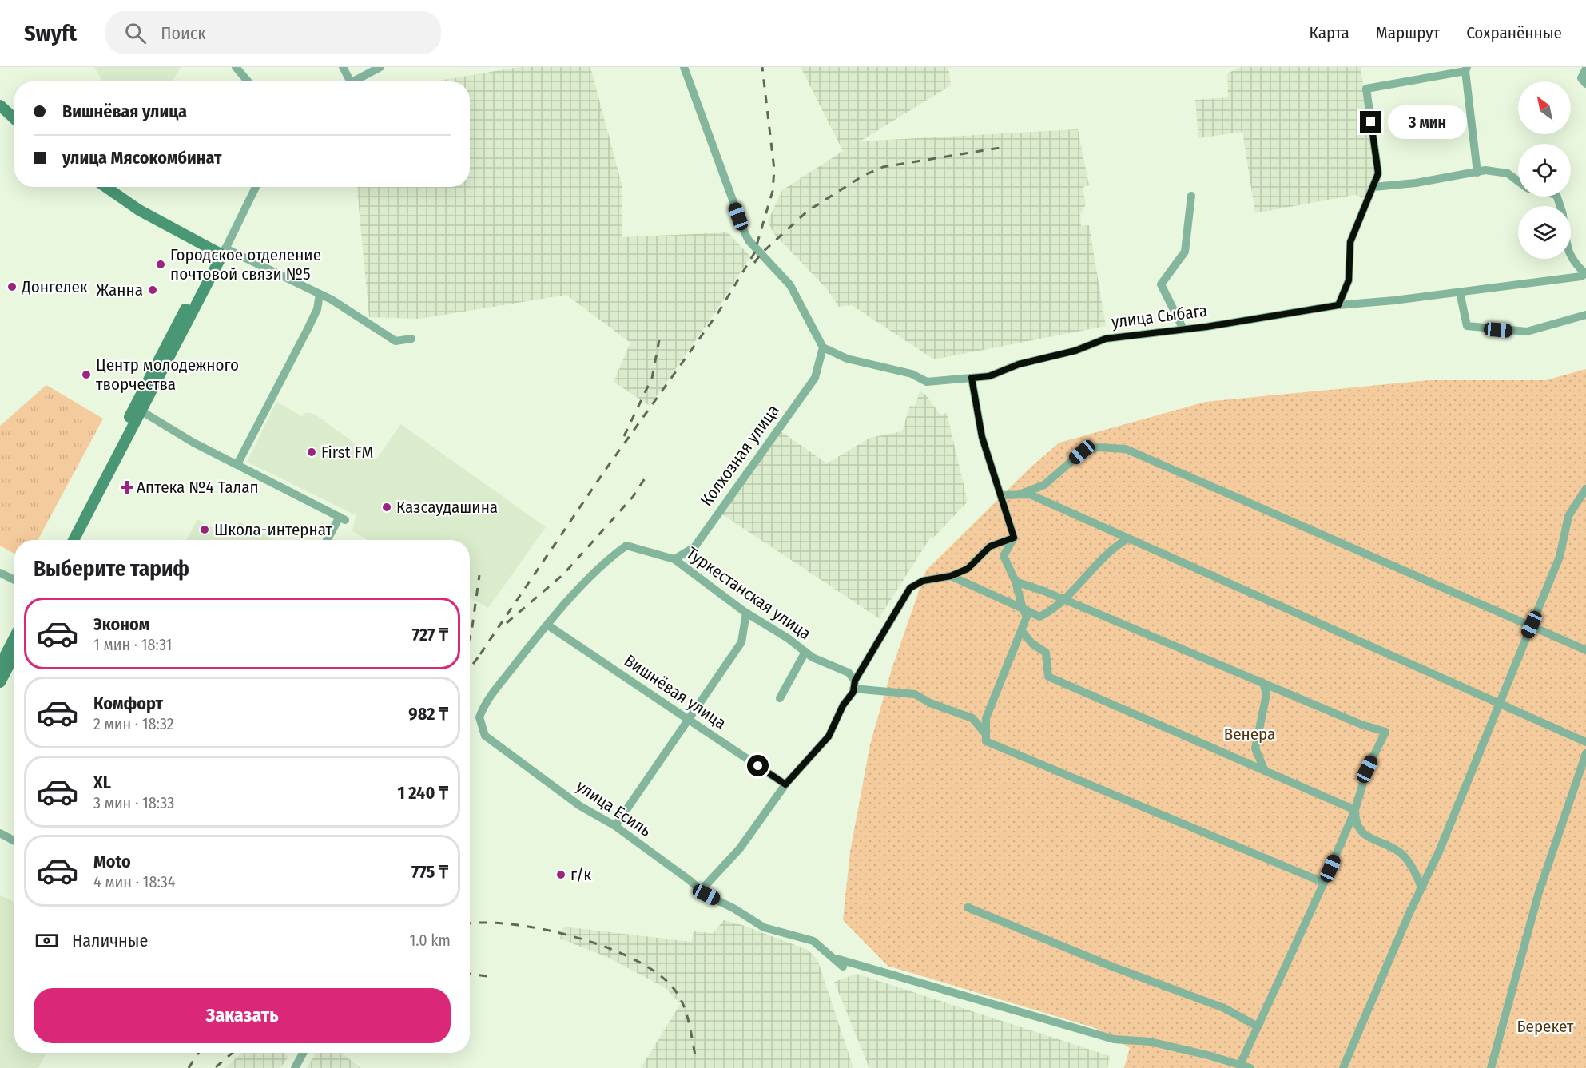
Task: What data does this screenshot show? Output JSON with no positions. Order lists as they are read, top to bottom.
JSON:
{
  "streets": {
    "street": [
      "улица Сыбага",
      "Колхозная улица",
      "Туркестанская улица",
      "Вишнёвая улица",
      "улица Есиль"
    ]
  },
  "crossings": [
    ["улица Сыбага", "Колхозная улица"],
    ["Колхозная улица", "Туркестанская улица"],
    ["Туркестанская улица", "Вишнёвая улица"],
    ["Туркестанская улица", "улица Есиль"],
    ["Вишнёвая улица", "улица Есиль"]
  ],
  "parks": ["Венера", "Берекет"],
  "places": {
    "other": [
      "Городское отделение почтовой связи №5",
      "Донгелек",
      "Жанна",
      "Центр молодежного творчества",
      "First FM",
      "Казсаудашина",
      "Школа-интернат",
      "г/к"
    ],
    "health": ["Аптека №4 Талап"]
  },
  "north": "top left",
  "page": {
    "header": "Swyft",
    "search": "Поиск",
    "nav": ["Карта", "Маршрут", "Сохранённые"],
    "banner": ["Вишнёвая улица", "улица Мясокомбинат"],
    "bubble": "3 мин",
    "heading": "Выберите тариф",
    "list": [
      {
        "name": "Эконом",
        "note": "1 мин · 18:31",
        "value": "727 ₸"
      },
      {
        "name": "Комфорт",
        "note": "2 мин · 18:32",
        "value": "982 ₸"
      },
      {
        "name": "XL",
        "note": "3 мин · 18:33",
        "value": "1 240 ₸"
      },
      {
        "name": "Moto",
        "note": "4 мин · 18:34",
        "value": "775 ₸"
      }
    ],
    "pay": ["Наличные", "1.0 km"],
    "buttons": "Заказать"
  }
}
